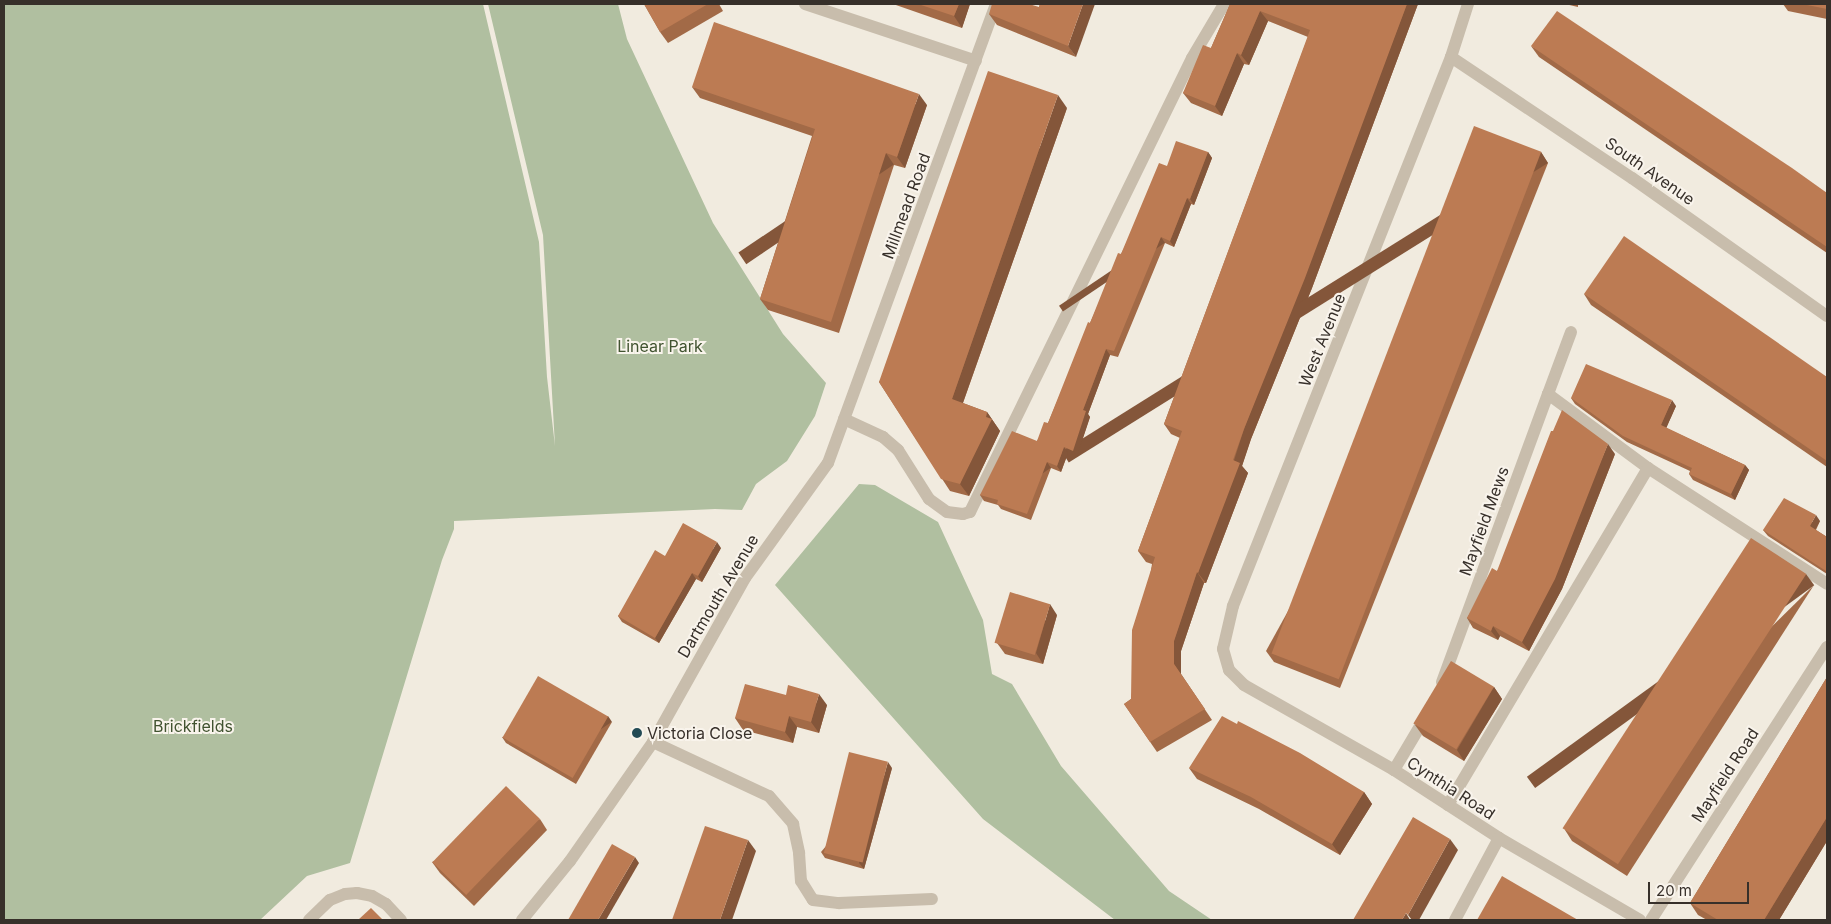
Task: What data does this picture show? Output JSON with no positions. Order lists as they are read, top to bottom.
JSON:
{
  "streets": {
    "street": [
      "South Avenue",
      "Millmead Road",
      "West Avenue",
      "Mayfield Mews",
      "Dartmouth Avenue",
      "Mayfield Road",
      "Cynthia Road"
    ]
  },
  "crossings": [
    ["South Avenue", "West Avenue"],
    ["Millmead Road", "Dartmouth Avenue"],
    ["West Avenue", "Cynthia Road"],
    ["Mayfield Mews", "Cynthia Road"]
  ],
  "parks": ["Linear Park", "Brickfields"],
  "places": ["Victoria Close"],
  "scale_bar": "20 m"
}
